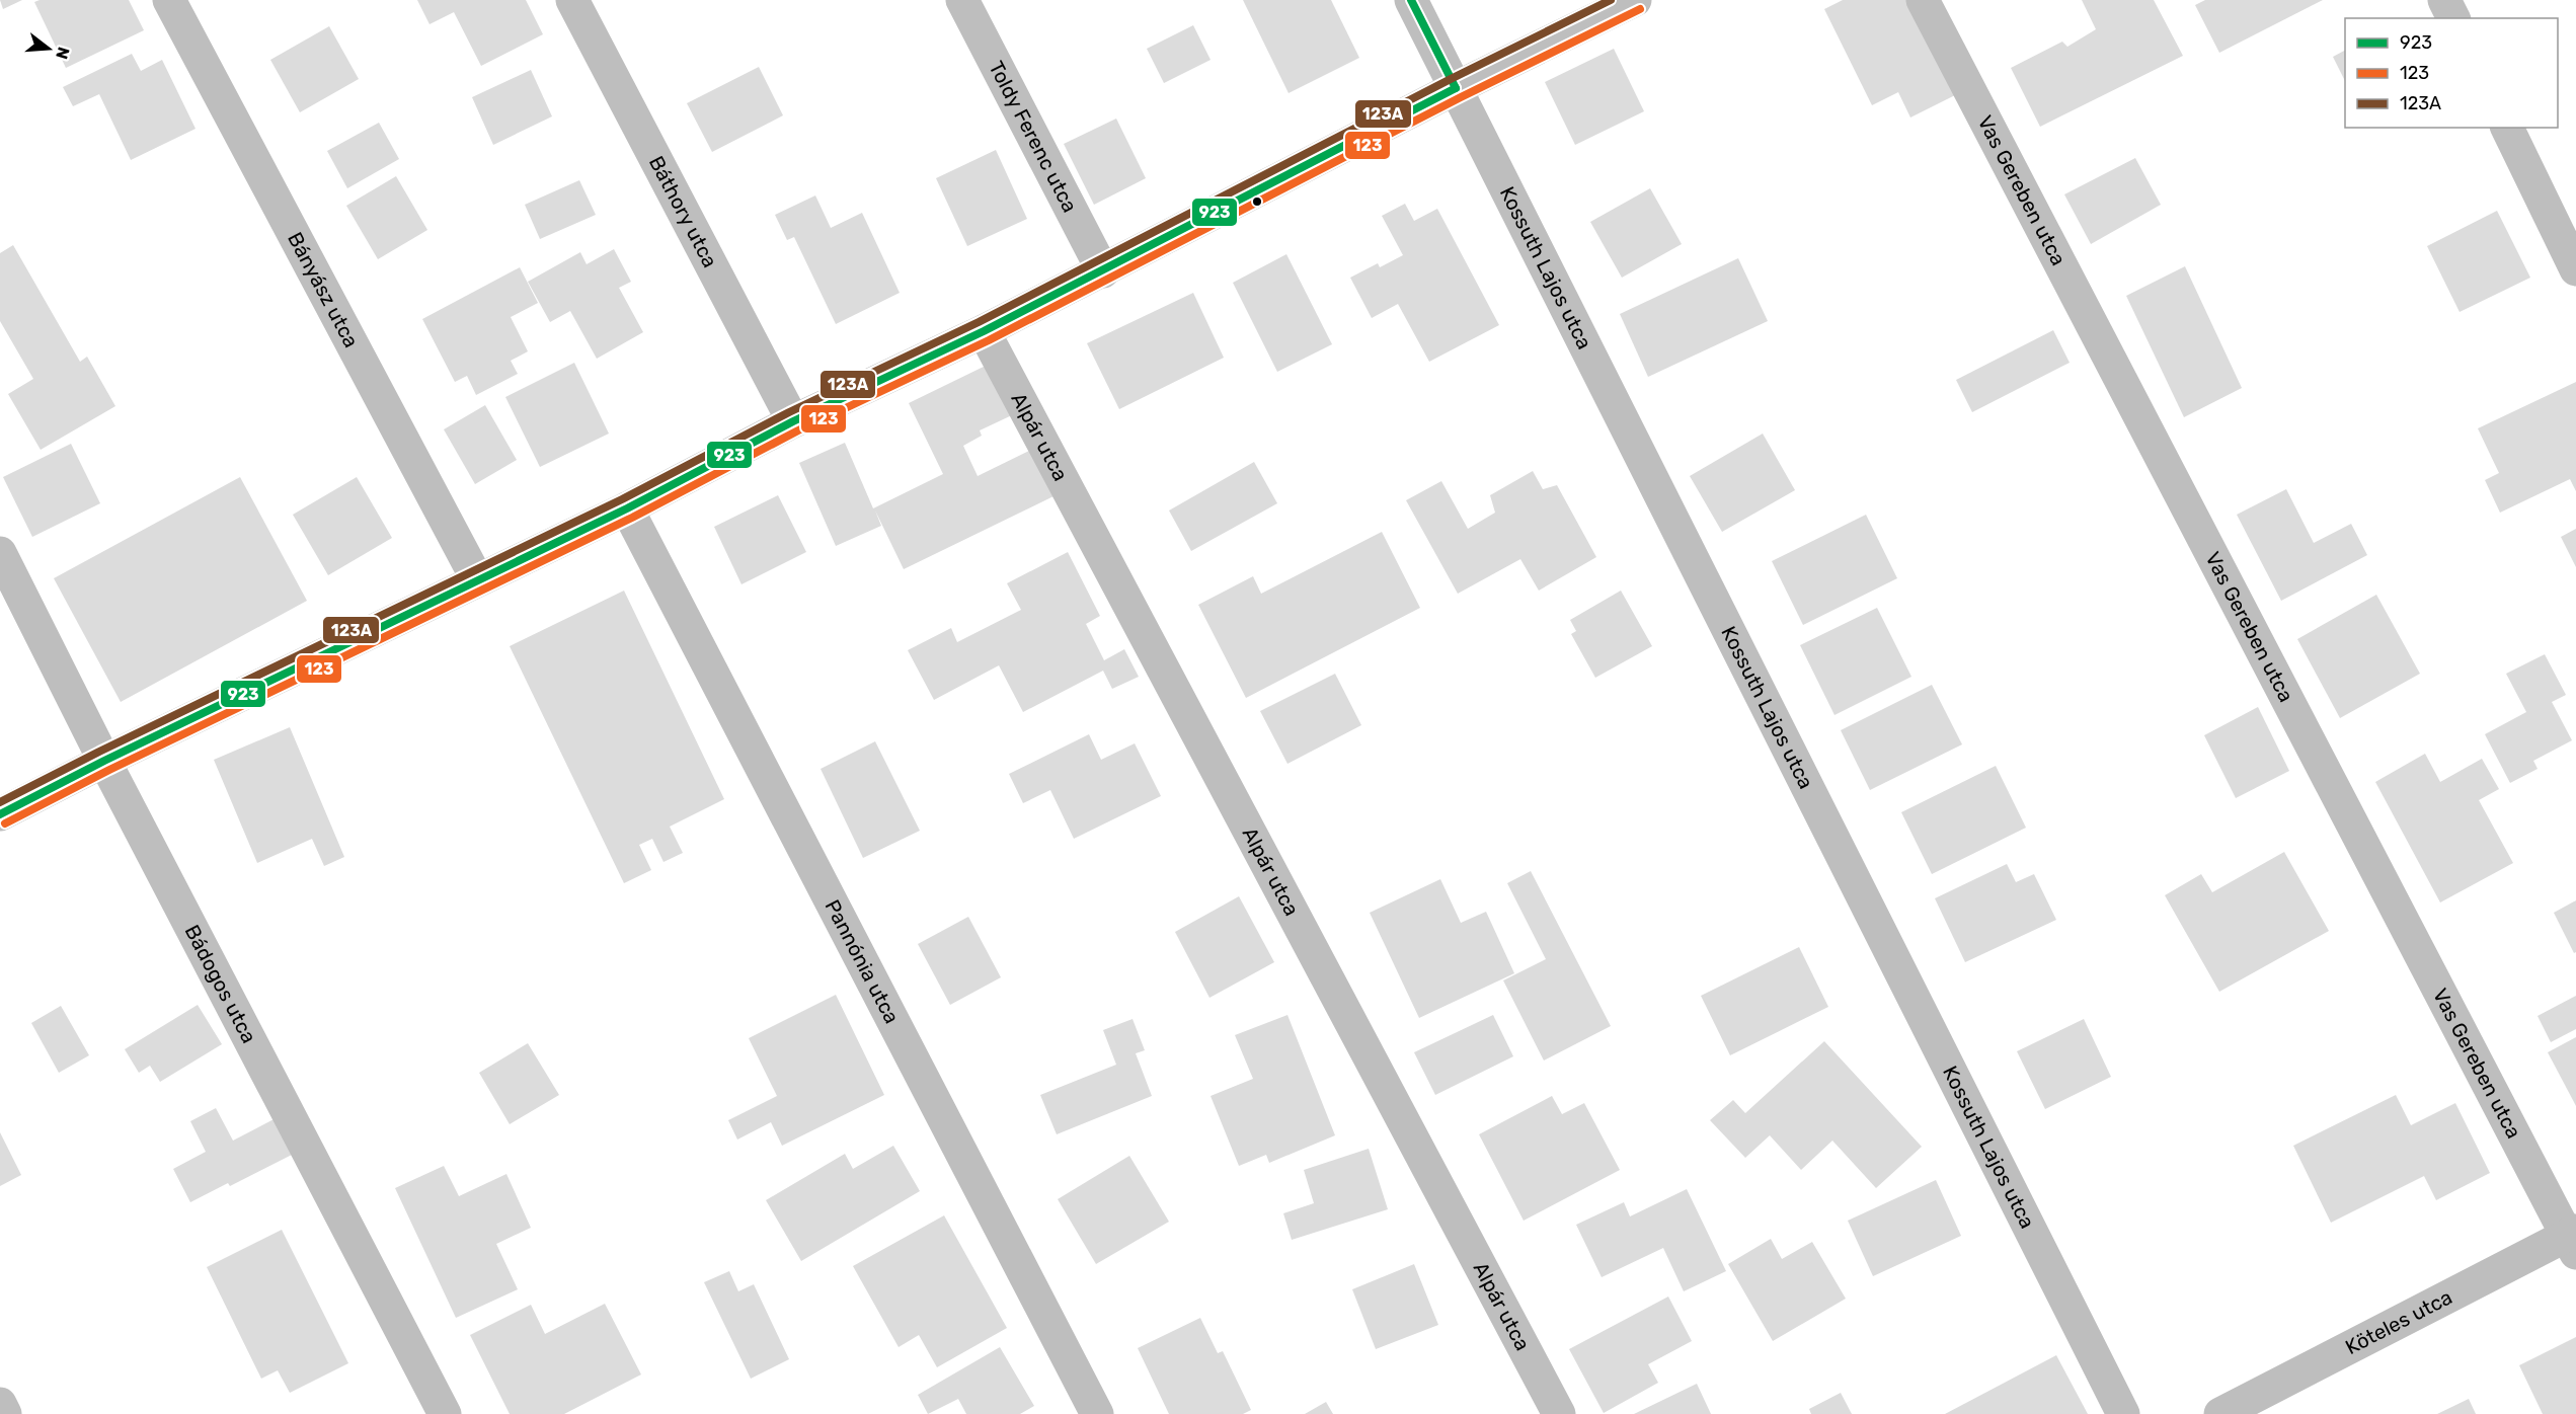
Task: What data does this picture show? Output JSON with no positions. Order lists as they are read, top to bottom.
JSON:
{
  "streets": {
    "street": [
      "Toldy Ferenc utca",
      "Vas Gereben utca",
      "Báthory utca",
      "Kossuth Lajos utca",
      "Bányász utca",
      "Alpár utca",
      "Pannónia utca",
      "Bádogos utca",
      "Köteles utca"
    ]
  },
  "crossings": [
    ["Vas Gereben utca", "Köteles utca"]
  ],
  "lines": ["transit line 923", "transit line 123A", "transit line 123"],
  "legend": ["923", "123", "123A"],
  "north": "right"
}
